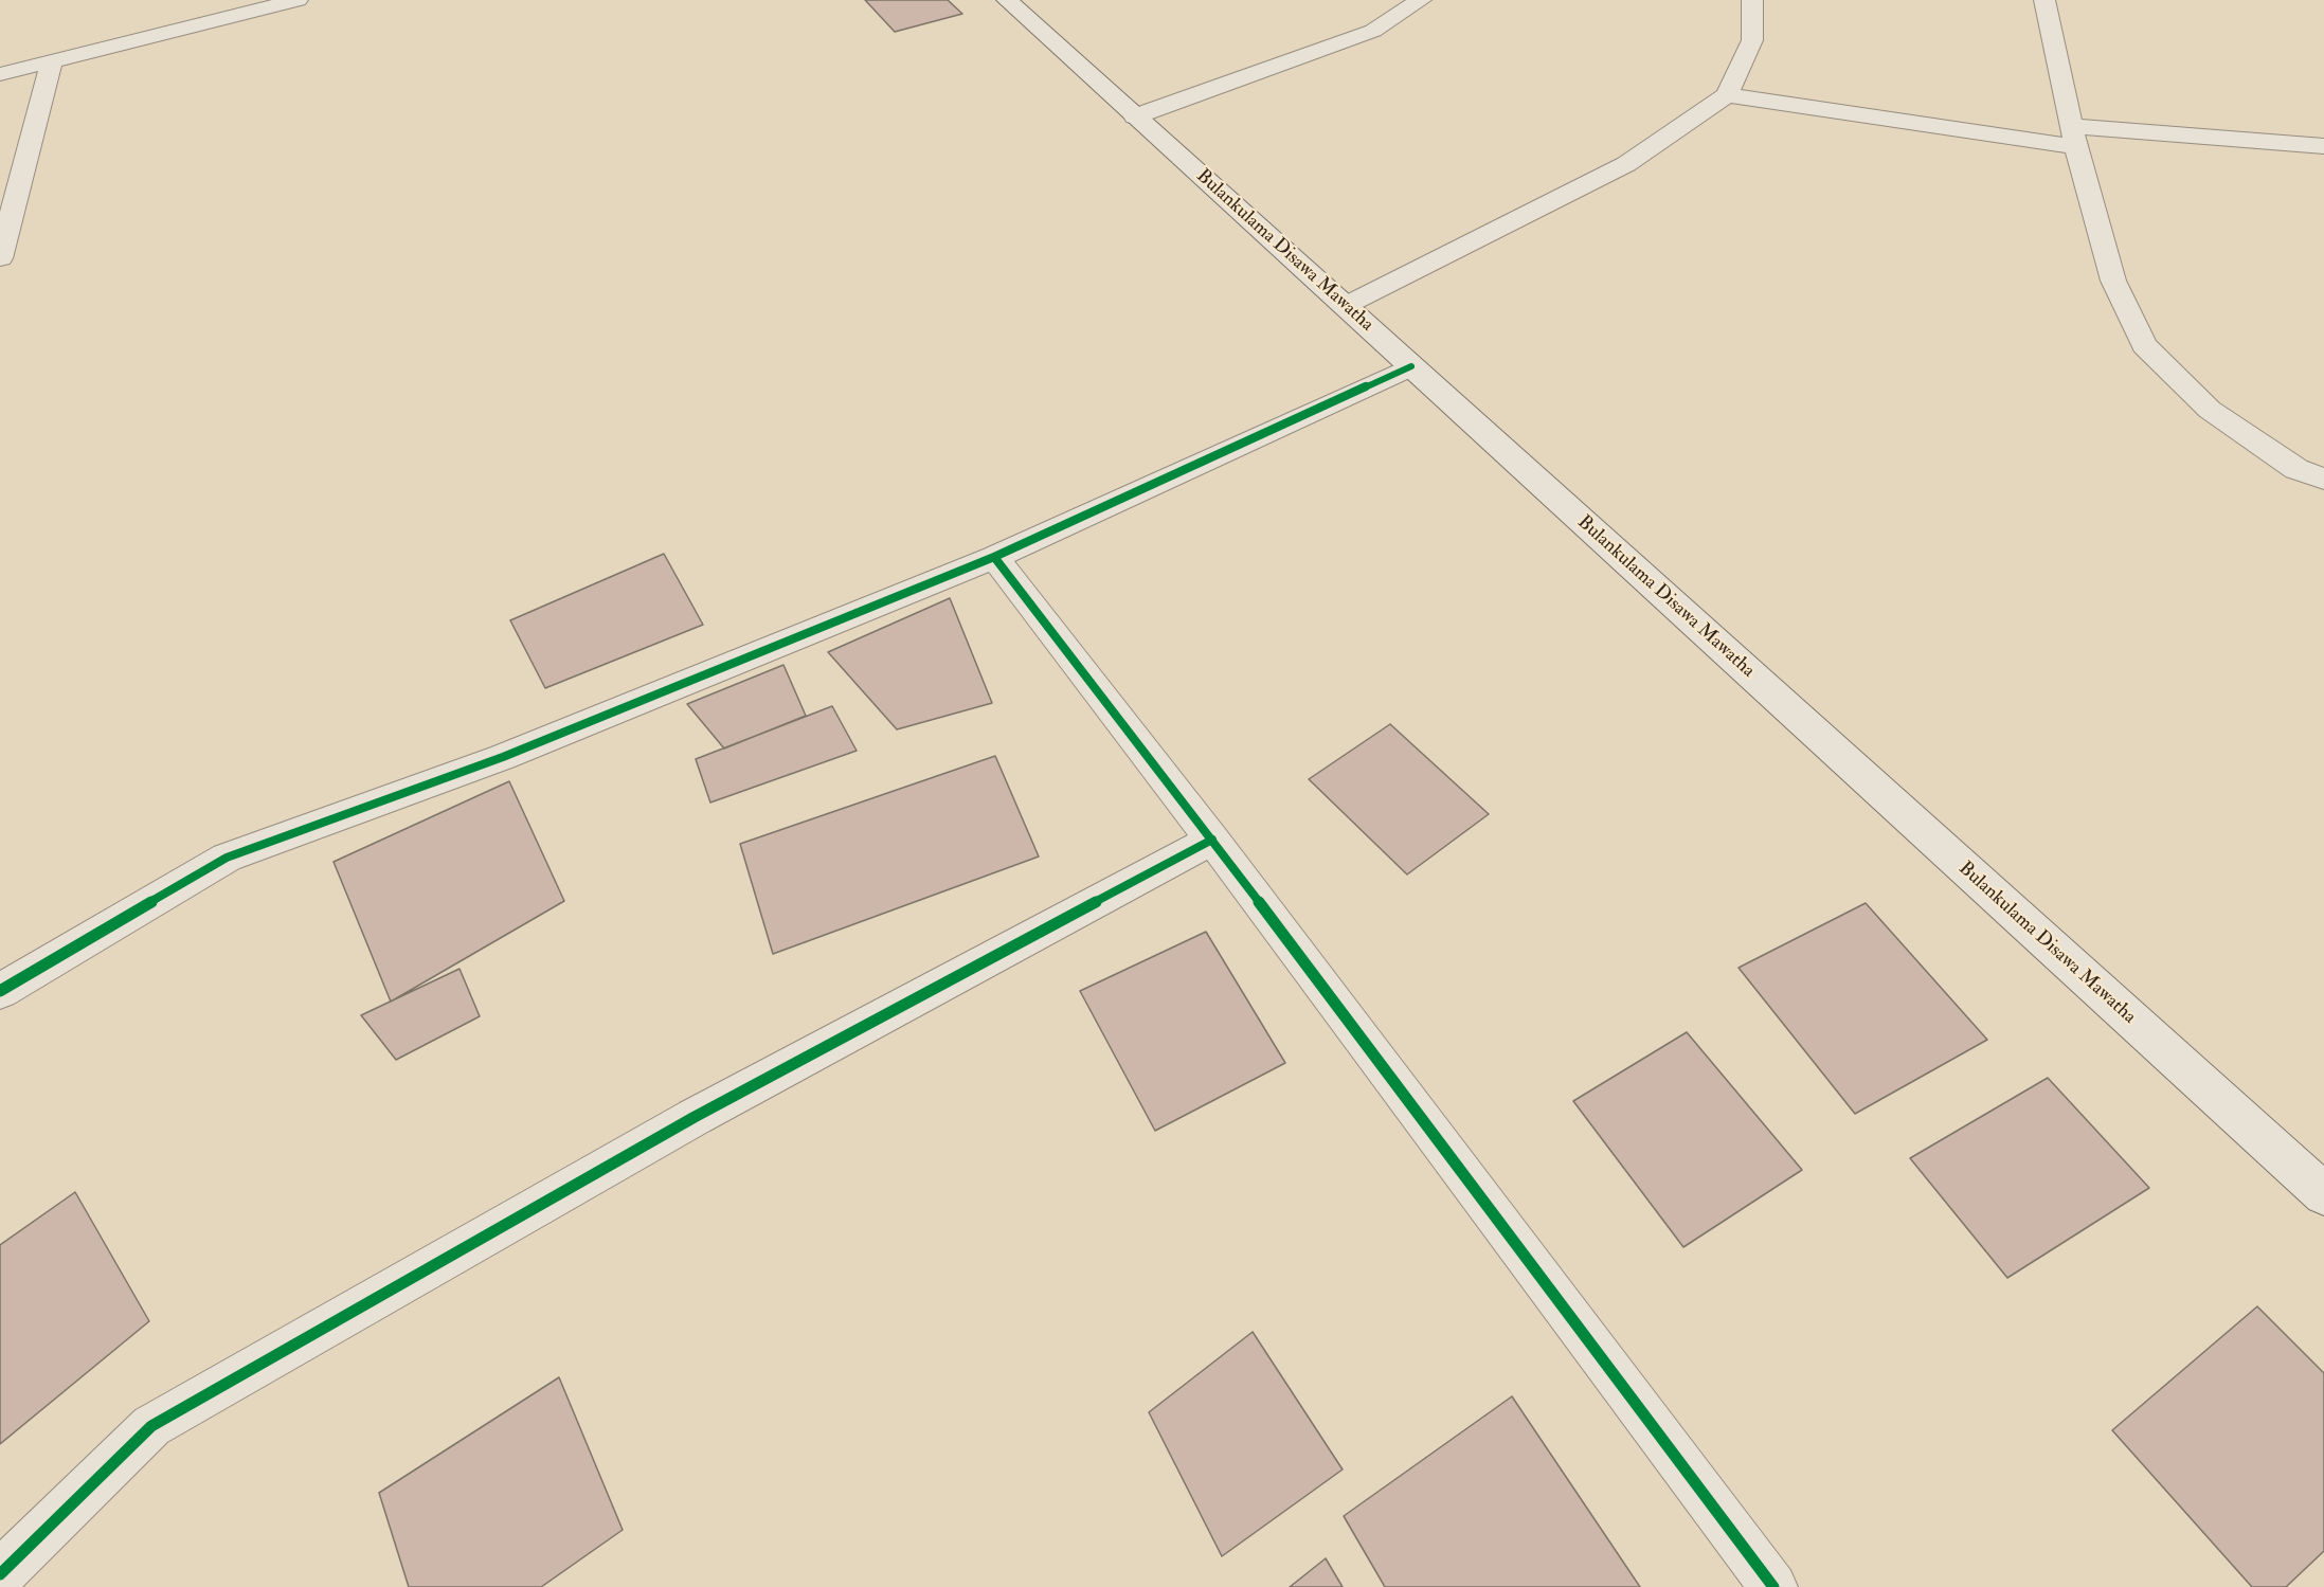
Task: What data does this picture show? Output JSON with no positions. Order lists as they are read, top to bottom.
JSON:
{
  "streets": {
    "street": ["Bulankulama Disawa Mawatha"]
  }
}
